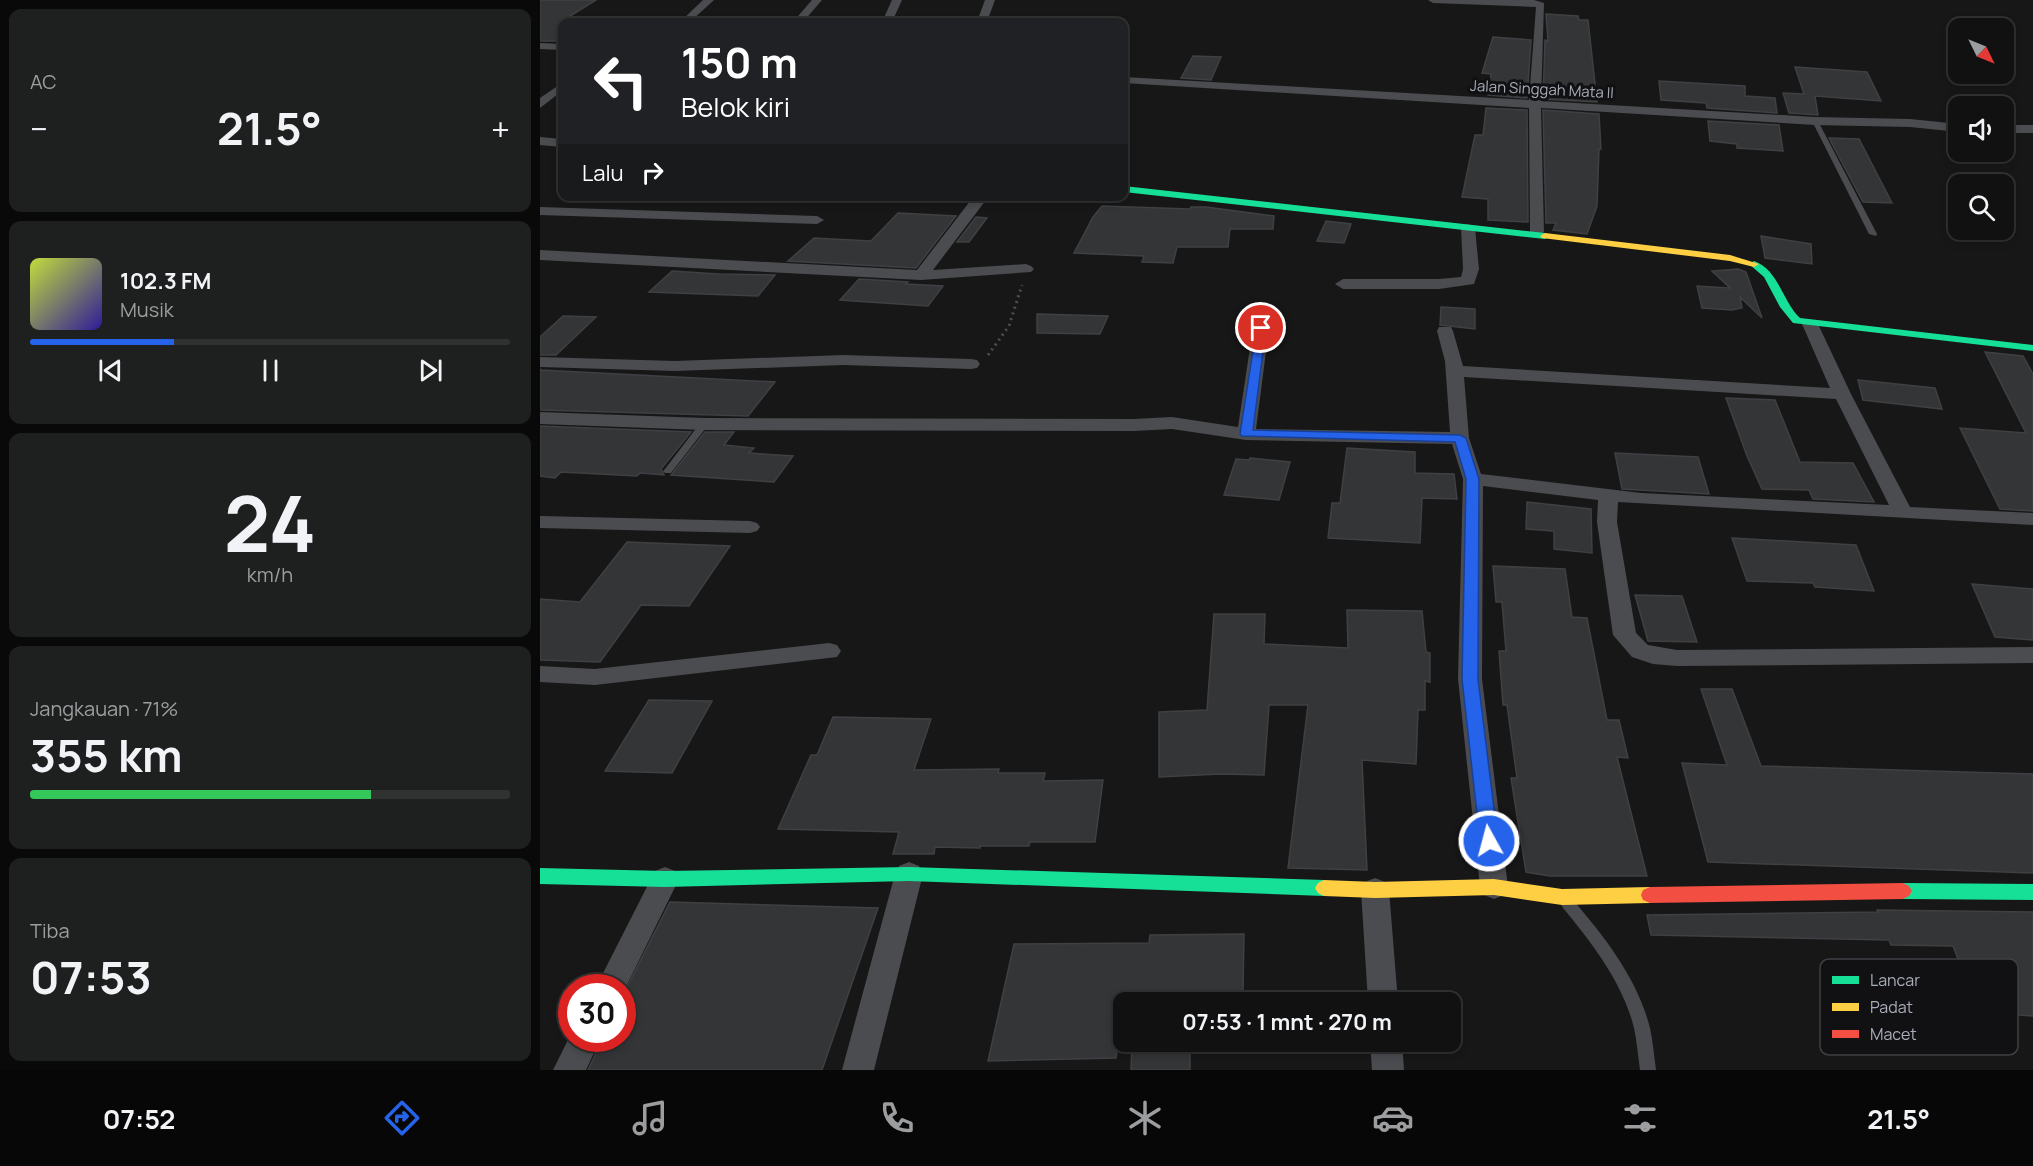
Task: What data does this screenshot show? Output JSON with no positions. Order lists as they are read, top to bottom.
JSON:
{
  "streets": {
    "street": ["Jalan Singgah Mata II"]
  },
  "legend": ["Lancar", "Padat", "Macet"],
  "north": "bottom right",
  "page": {
    "tile": [
      "AC",
      ["24", "km/h"],
      ["Jangkauan · 71%", "355 km"],
      ["Tiba", "07:53"]
    ],
    "turn": ["150 m", "Belok kiri"],
    "heat": ["−", "21.5°", "+"],
    "then": "Lalu",
    "song": ["102.3 FM", "Musik"],
    "limit": "30",
    "trip": "07:53 · 1 mnt · 270 m",
    "tabs": ["07:52", "21.5°"]
  }
}
